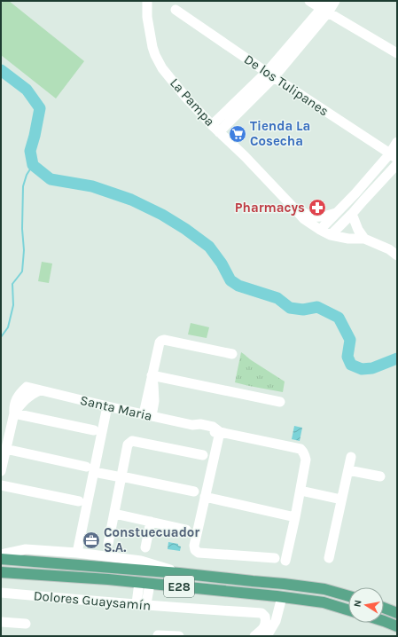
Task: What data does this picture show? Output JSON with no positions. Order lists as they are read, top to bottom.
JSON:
{
  "streets": {
    "main road": ["E28"],
    "street": [
      "De los Tulipanes",
      "La Pampa",
      "Santa Maria",
      "Dolores Guaysamín"
    ]
  },
  "places": {
    "supermarket": ["Tienda La Cosecha"],
    "pharmacy": ["Pharmacys"],
    "office": ["Constuecuador S.A."]
  },
  "north": "left"
}
